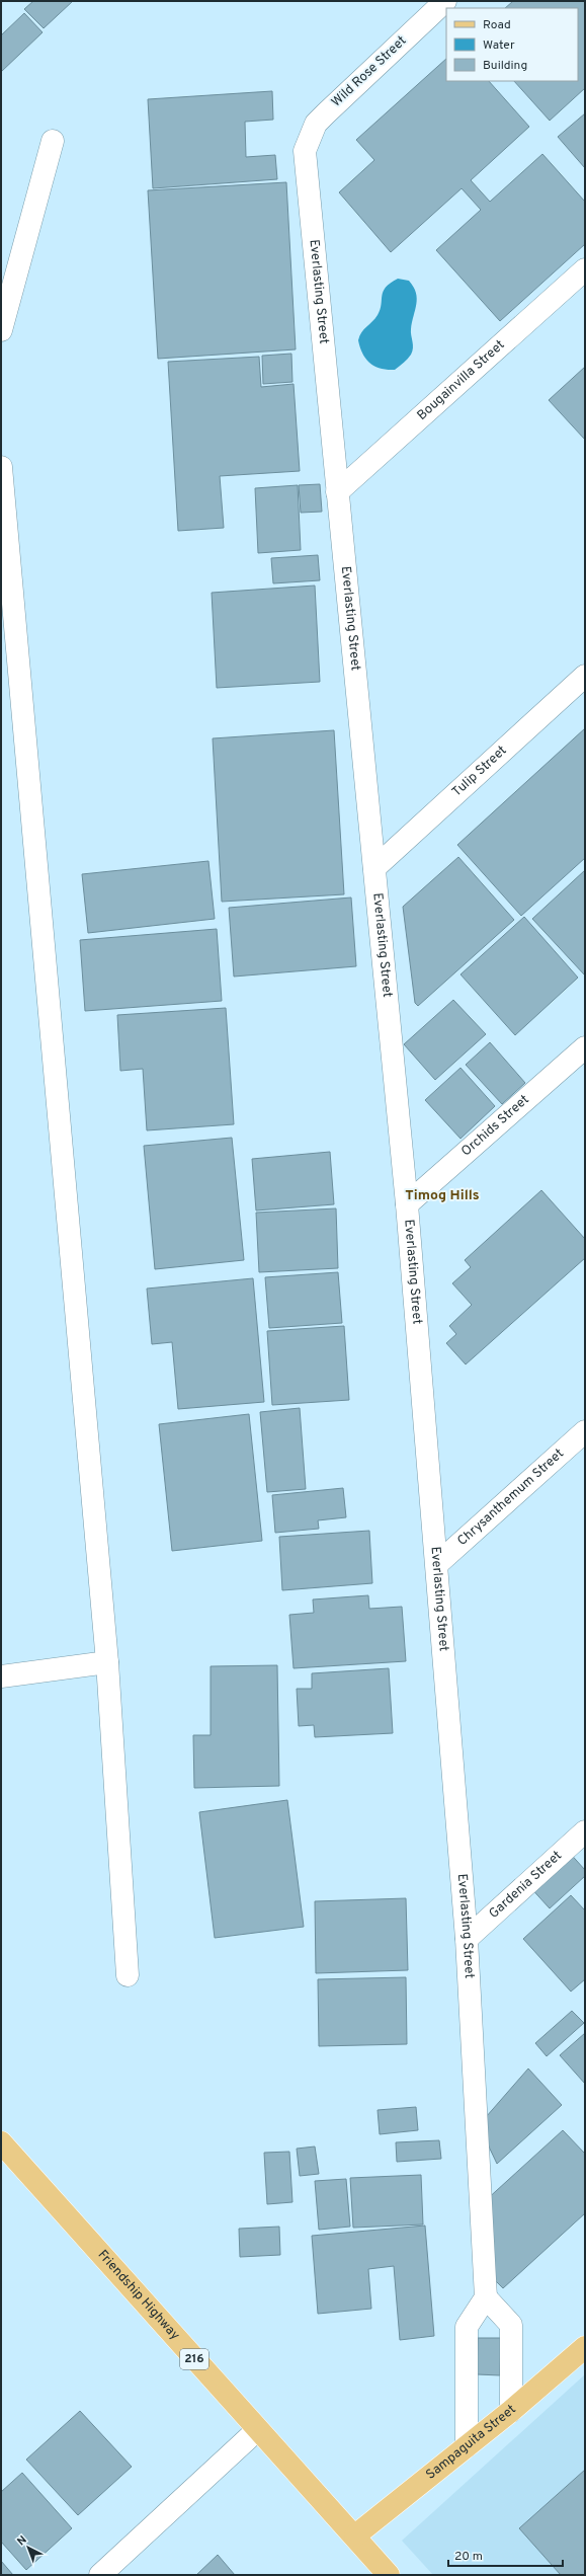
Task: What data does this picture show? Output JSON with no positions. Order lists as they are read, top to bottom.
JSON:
{
  "streets": {
    "main road": ["Friendship Highway", "216", "Sampaguita Street"],
    "street": [
      "Wild Rose Street",
      "Everlasting Street",
      "Bougainvilla Street",
      "Tulip Street",
      "Orchids Street",
      "Chrysanthemum Street",
      "Gardenia Street"
    ]
  },
  "crossings": [
    ["Wild Rose Street", "Everlasting Street"],
    ["Everlasting Street", "Bougainvilla Street"],
    ["Everlasting Street", "Tulip Street"],
    ["Everlasting Street", "Orchids Street"],
    ["Everlasting Street", "Chrysanthemum Street"],
    ["Everlasting Street", "Gardenia Street"],
    ["Friendship Highway", "Sampaguita Street"]
  ],
  "districts": ["Timog Hills"],
  "legend": ["Road", "Water", "Building"],
  "scale_bar": "20 m",
  "north": "top left"
}
